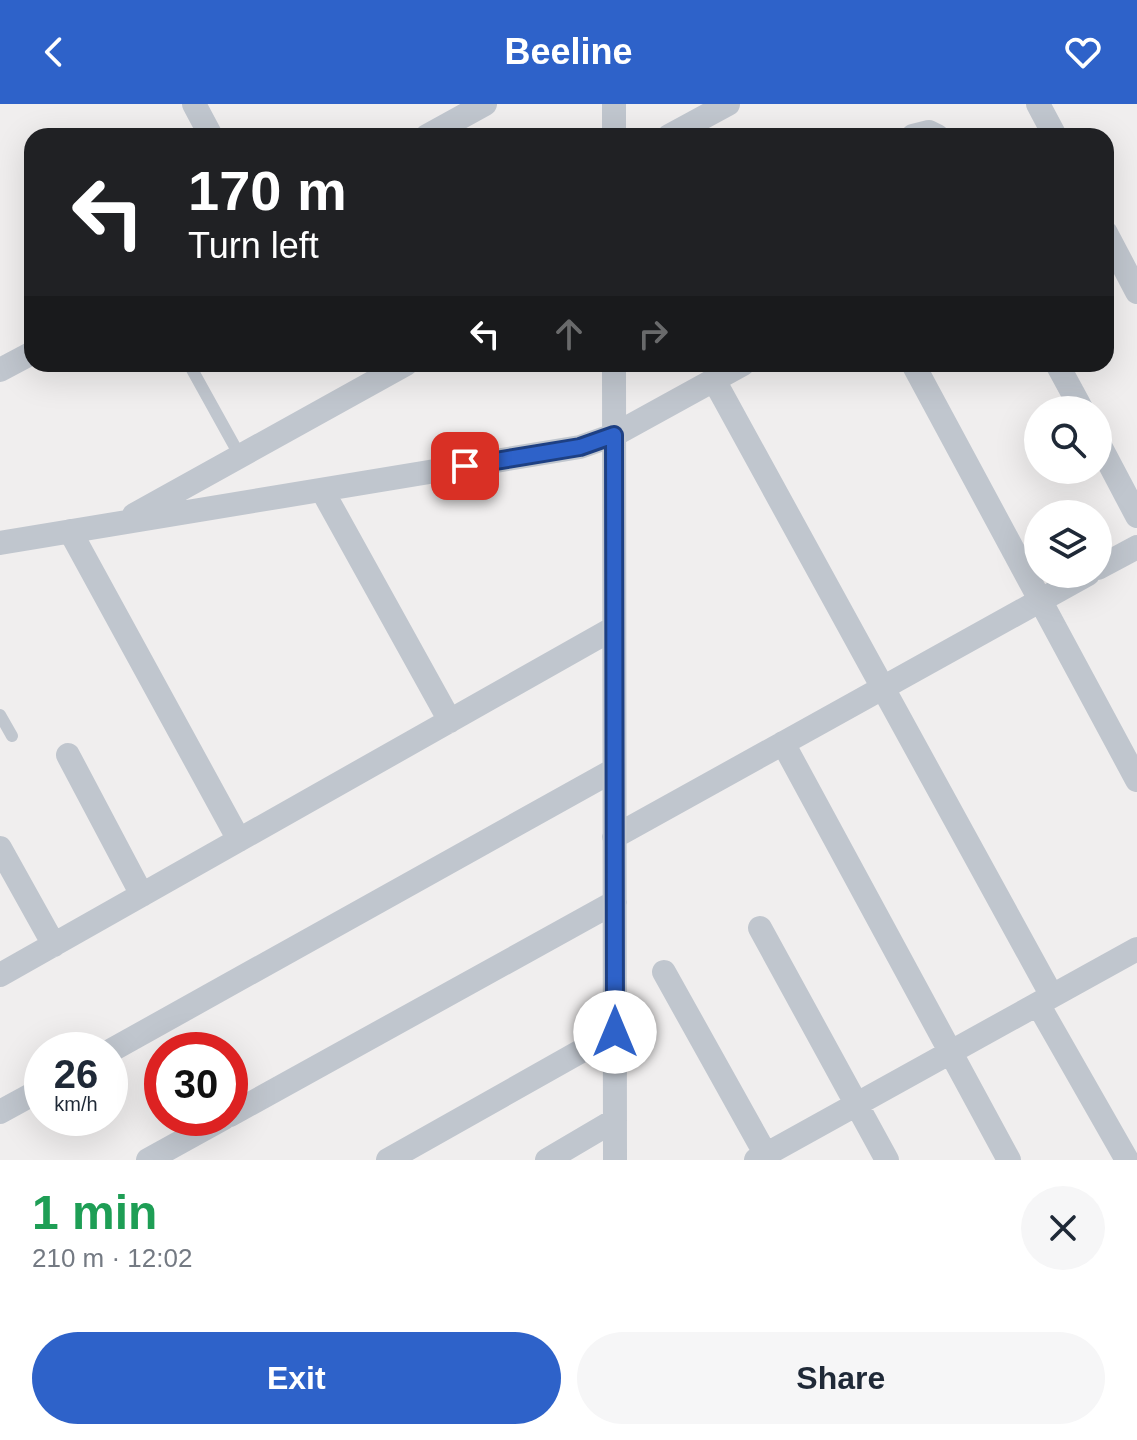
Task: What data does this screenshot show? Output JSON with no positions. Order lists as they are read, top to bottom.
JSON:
{
  "page": {
    "header": "Beeline",
    "turn": ["170 m", "Turn left"],
    "speed": "26 km/h",
    "limit": "30",
    "heading": ["1 min", "210 m · 12:02"],
    "buttons": ["Exit", "Share"]
  }
}
